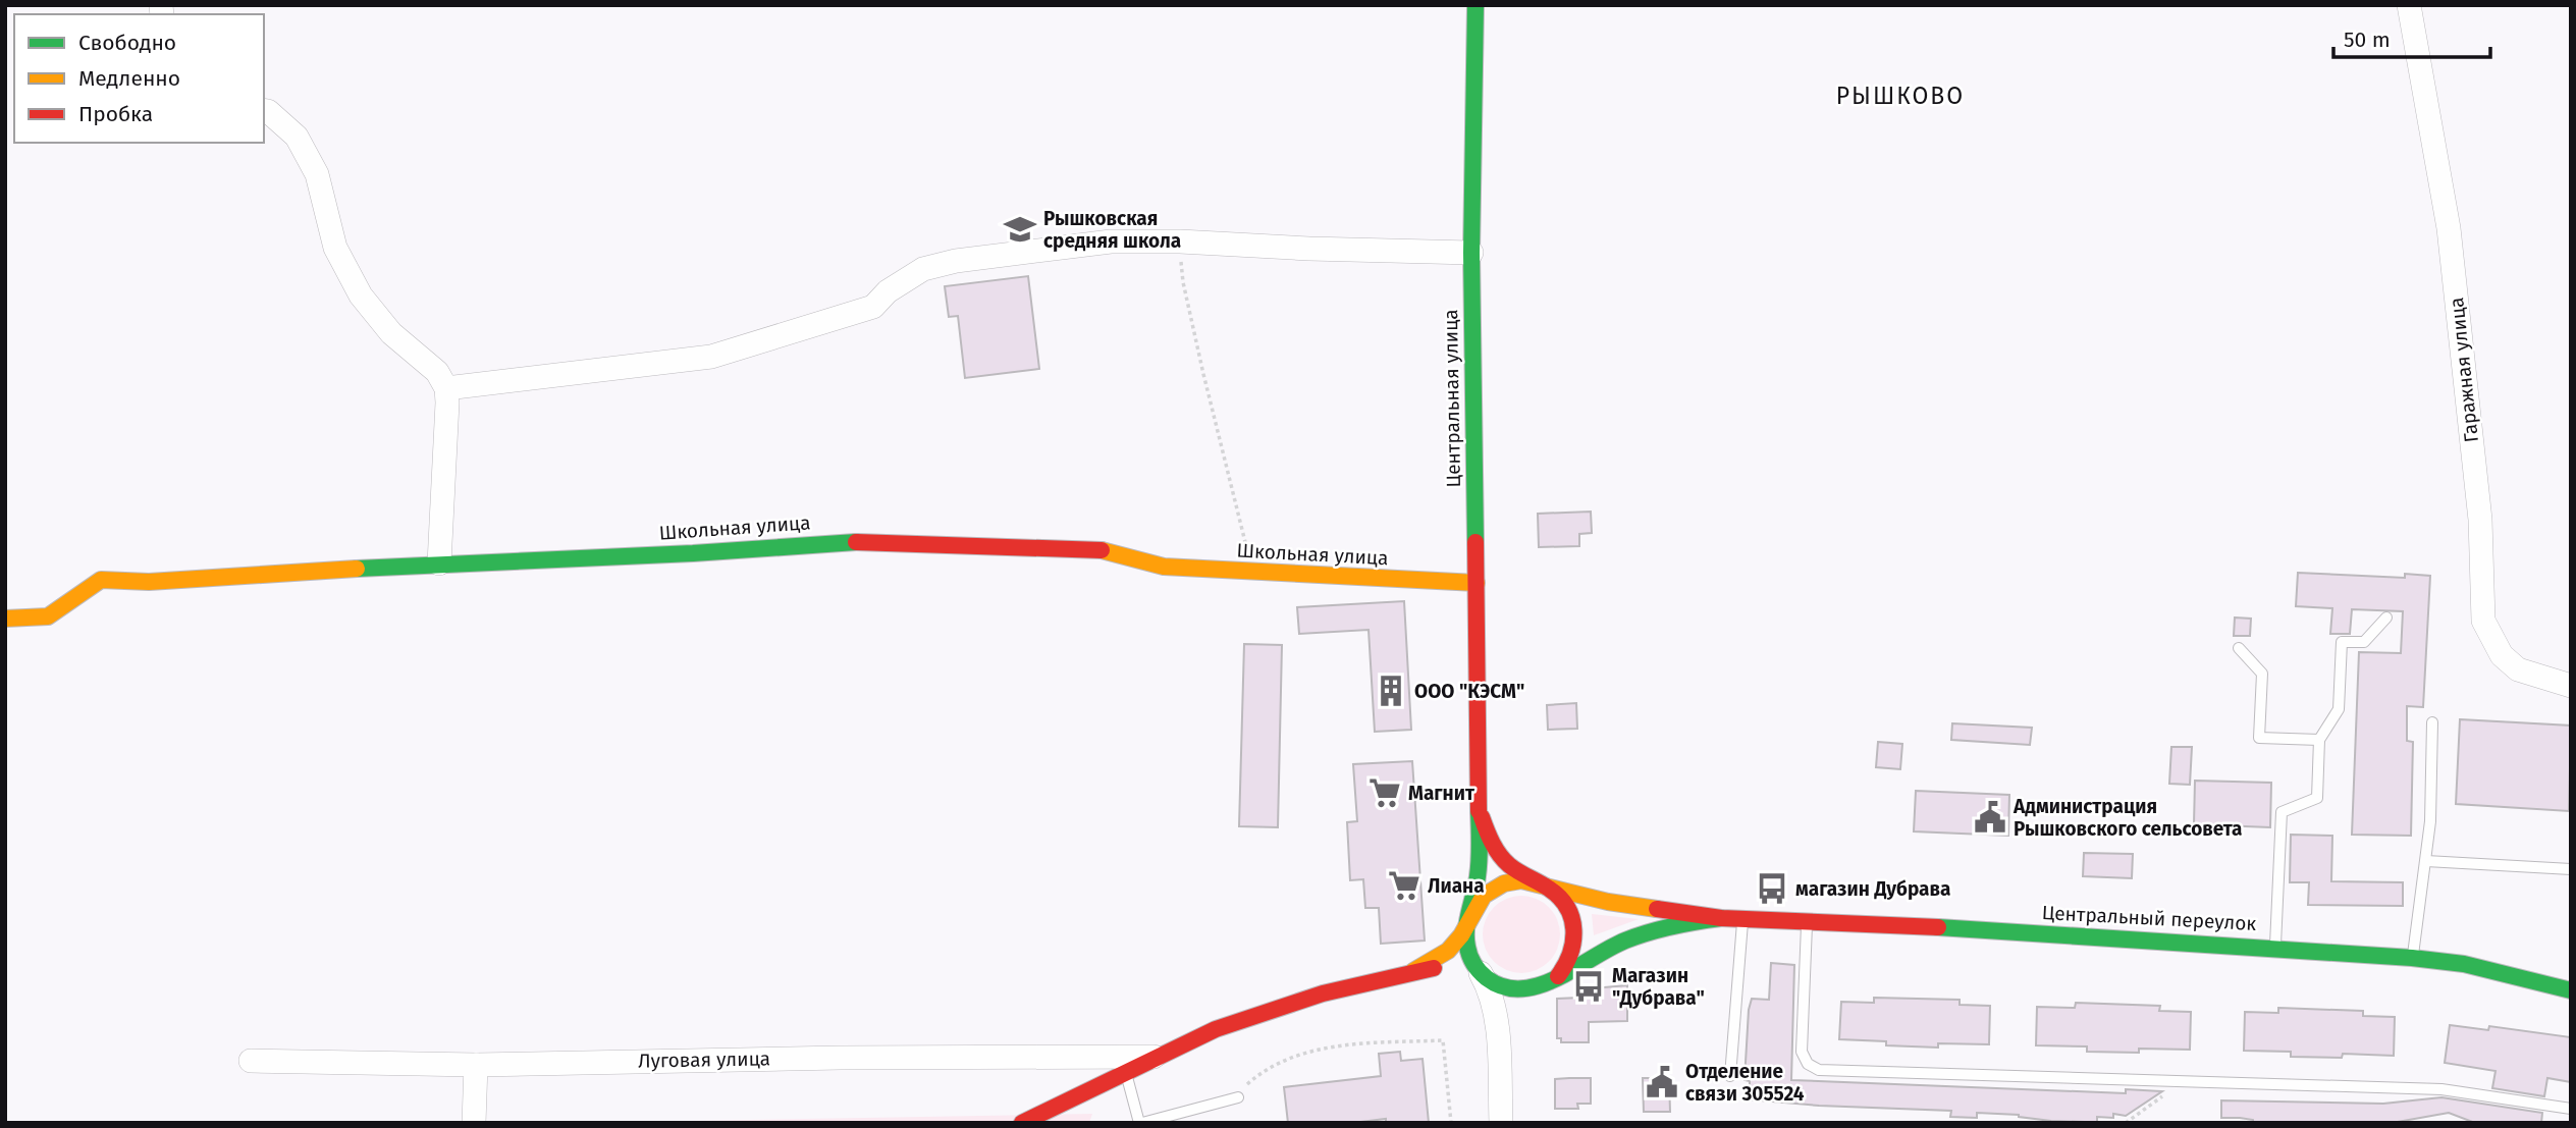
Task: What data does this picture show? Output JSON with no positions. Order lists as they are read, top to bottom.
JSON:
{
  "streets": {
    "main road": ["Центральная улица", "Школьная улица", "Центральный переулок"],
    "street": ["Гаражная улица", "Луговая улица"]
  },
  "crossings": [
    ["Центральная улица", "Школьная улица"]
  ],
  "districts": ["РЫШКОВО"],
  "places": {
    "school or university": ["Рышковская средняя школа"],
    "building": ["ООО \"КЭСМ\""],
    "supermarket": ["Магнит", "Лиана"],
    "public building": ["Администрация Рышковского сельсовета", "Отделение связи 305524"],
    "bus stop": ["магазин Дубрава", "Магазин \"Дубрава\""]
  },
  "legend": ["Свободно", "Медленно", "Пробка"],
  "scale_bar": "50 m"
}
